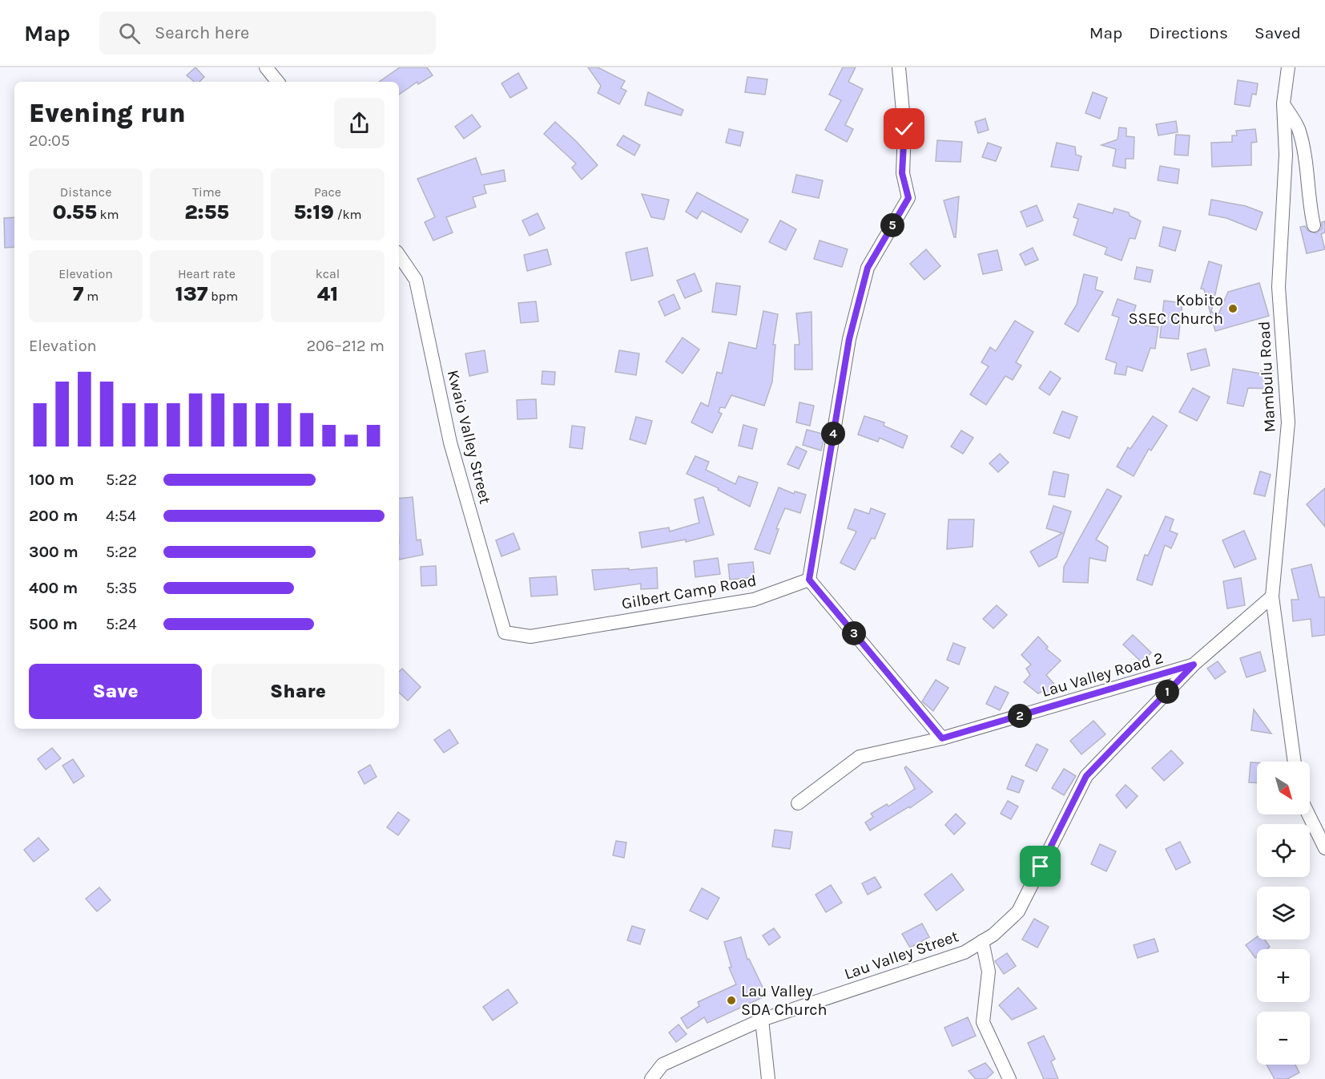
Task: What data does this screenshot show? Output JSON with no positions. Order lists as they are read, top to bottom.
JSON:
{
  "streets": {
    "street": [
      "Mambulu Road",
      "Kwaio Valley Street",
      "Gilbert Camp Road",
      "Lau Valley Road 2",
      "Lau Valley Street"
    ]
  },
  "crossings": [
    ["Mambulu Road", "Lau Valley Street"],
    ["Kwaio Valley Street", "Gilbert Camp Road"],
    ["Lau Valley Road 2", "Lau Valley Street"]
  ],
  "places": ["Kobito SSEC Church", "Lau Valley SDA Church"],
  "north": "bottom right",
  "page": {
    "header": "Map",
    "search": "Search here",
    "nav": ["Map", "Directions", "Saved"],
    "heading": ["Evening run", "20:05"],
    "stats": [
      ["Distance", "0.55 km"],
      ["Time", "2:55"],
      ["Pace", "5:19 /km"],
      ["Elevation", "7 m"],
      ["Heart rate", "137 bpm"],
      ["kcal", "41"]
    ],
    "pins": [
      "5",
      "4",
      "3",
      "1",
      "2"
    ],
    "chart": ["Elevation", "206–212 m"],
    "list": [
      {
        "name": "100 m",
        "note": "5:22"
      },
      {
        "name": "200 m",
        "note": "4:54"
      },
      {
        "name": "300 m",
        "note": "5:22"
      },
      {
        "name": "400 m",
        "note": "5:35"
      },
      {
        "name": "500 m",
        "note": "5:24"
      }
    ],
    "buttons": ["Save", "Share"],
    "map_buttons": ["+", "−"]
  }
}
